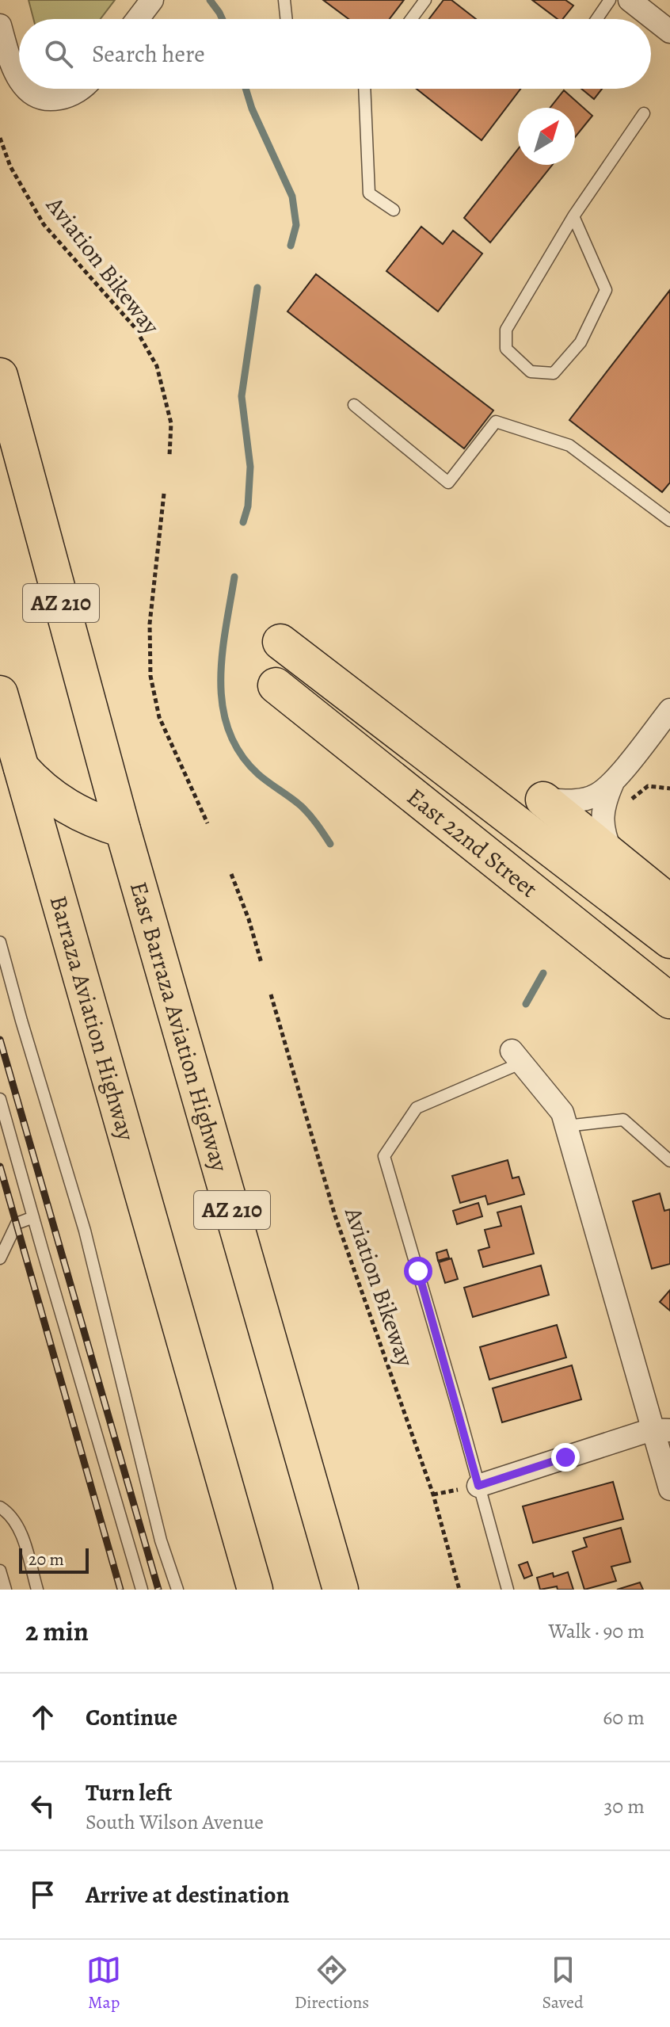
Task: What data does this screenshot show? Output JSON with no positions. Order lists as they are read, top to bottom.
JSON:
{
  "streets": {
    "main road": [
      "AZ 210",
      "East 22nd Street",
      "Barraza Aviation Highway",
      "East Barraza Aviation Highway"
    ],
    "path": ["Aviation Bikeway"]
  },
  "crossings": [
    ["AZ 210", "East Barraza Aviation Highway"]
  ],
  "scale_bar": "20 m",
  "north": "top right",
  "page": {
    "search": "Search here",
    "scale": "20 m",
    "heading": ["2 min", "Walk · 90 m"],
    "list": [
      ["Continue", "60 m"],
      ["Turn left", "South Wilson Avenue", "30 m"],
      "Arrive at destination"
    ],
    "nav": ["Map", "Directions", "Saved"]
  }
}
